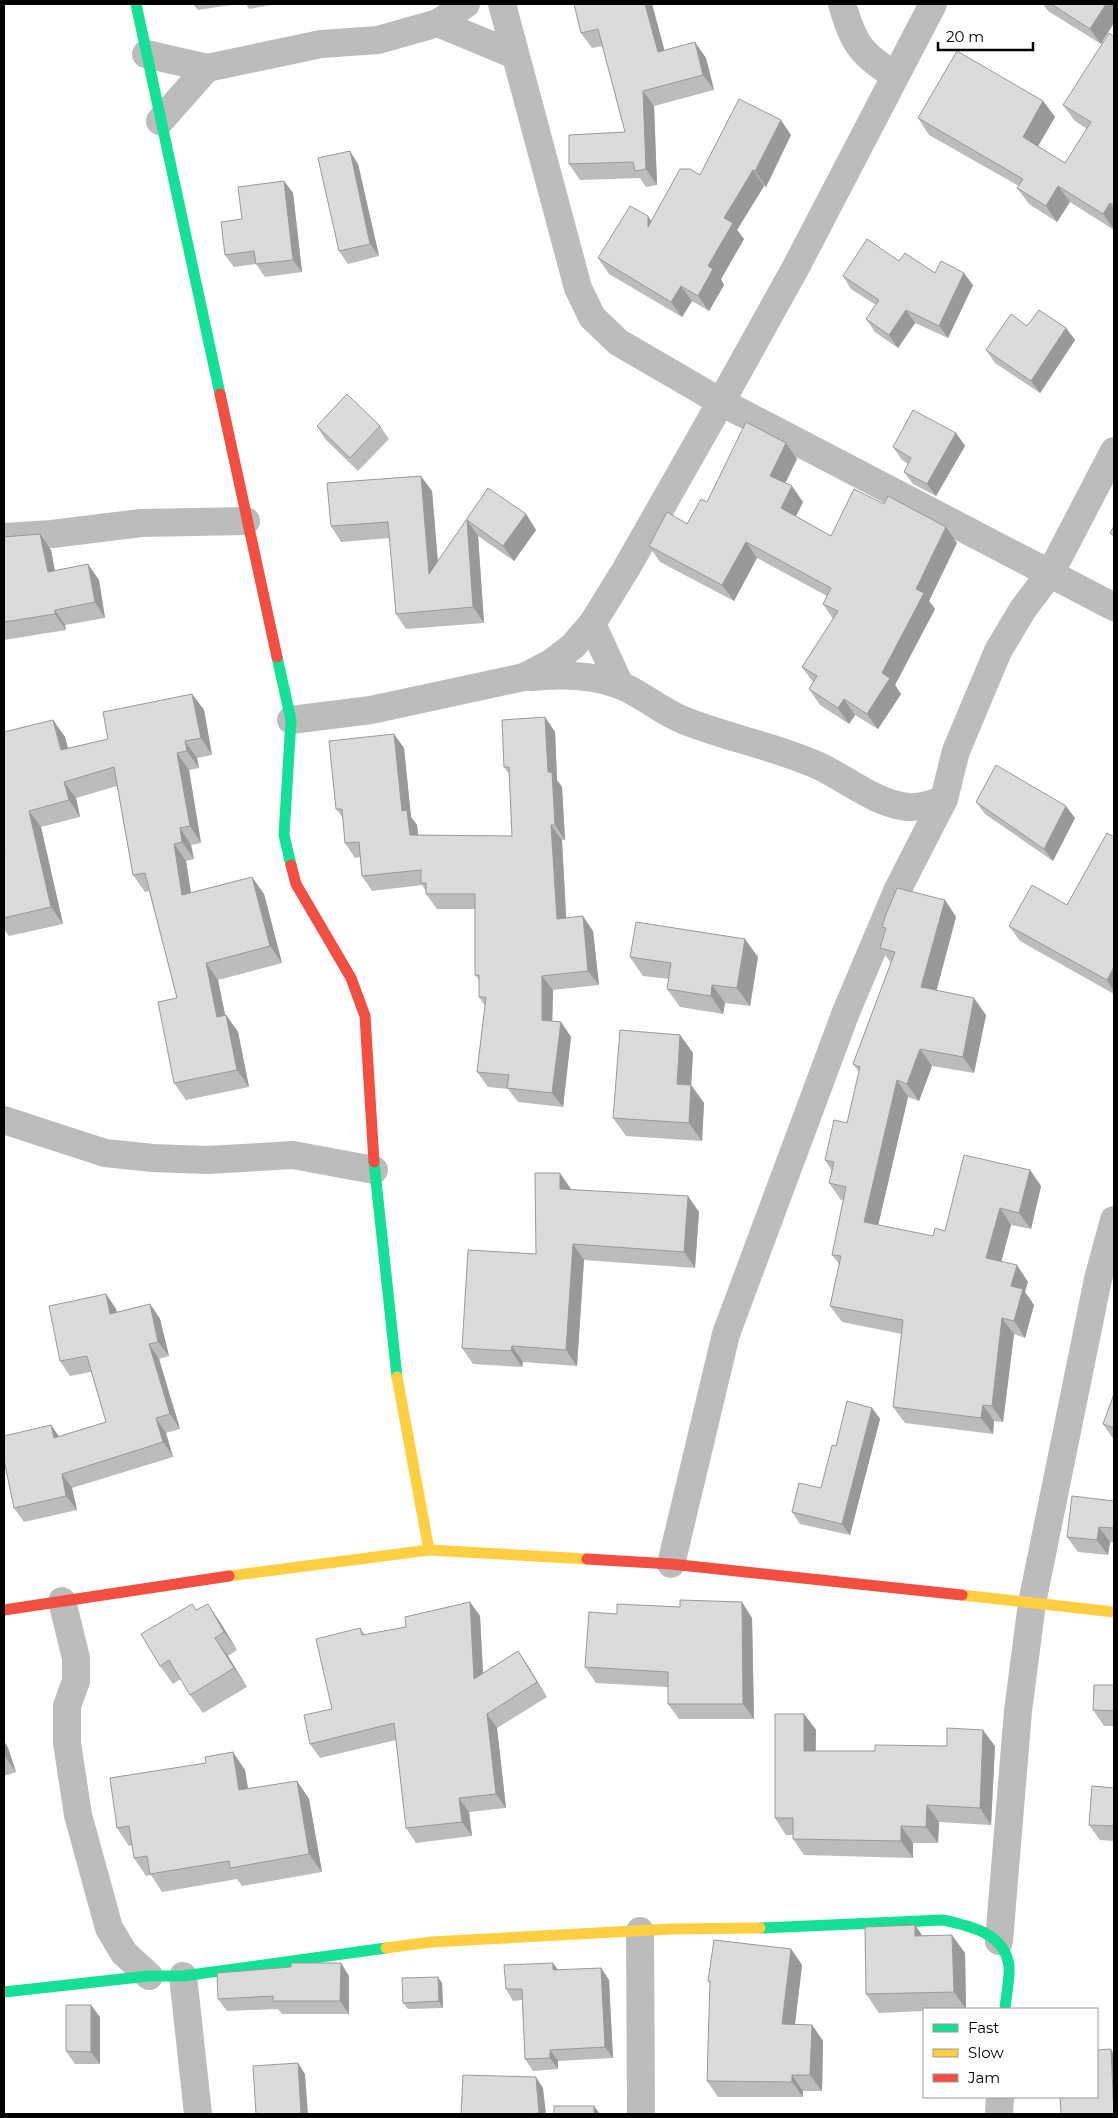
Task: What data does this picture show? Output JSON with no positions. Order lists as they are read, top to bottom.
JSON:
{
  "legend": ["Fast", "Slow", "Jam"],
  "scale_bar": "20 m"
}
